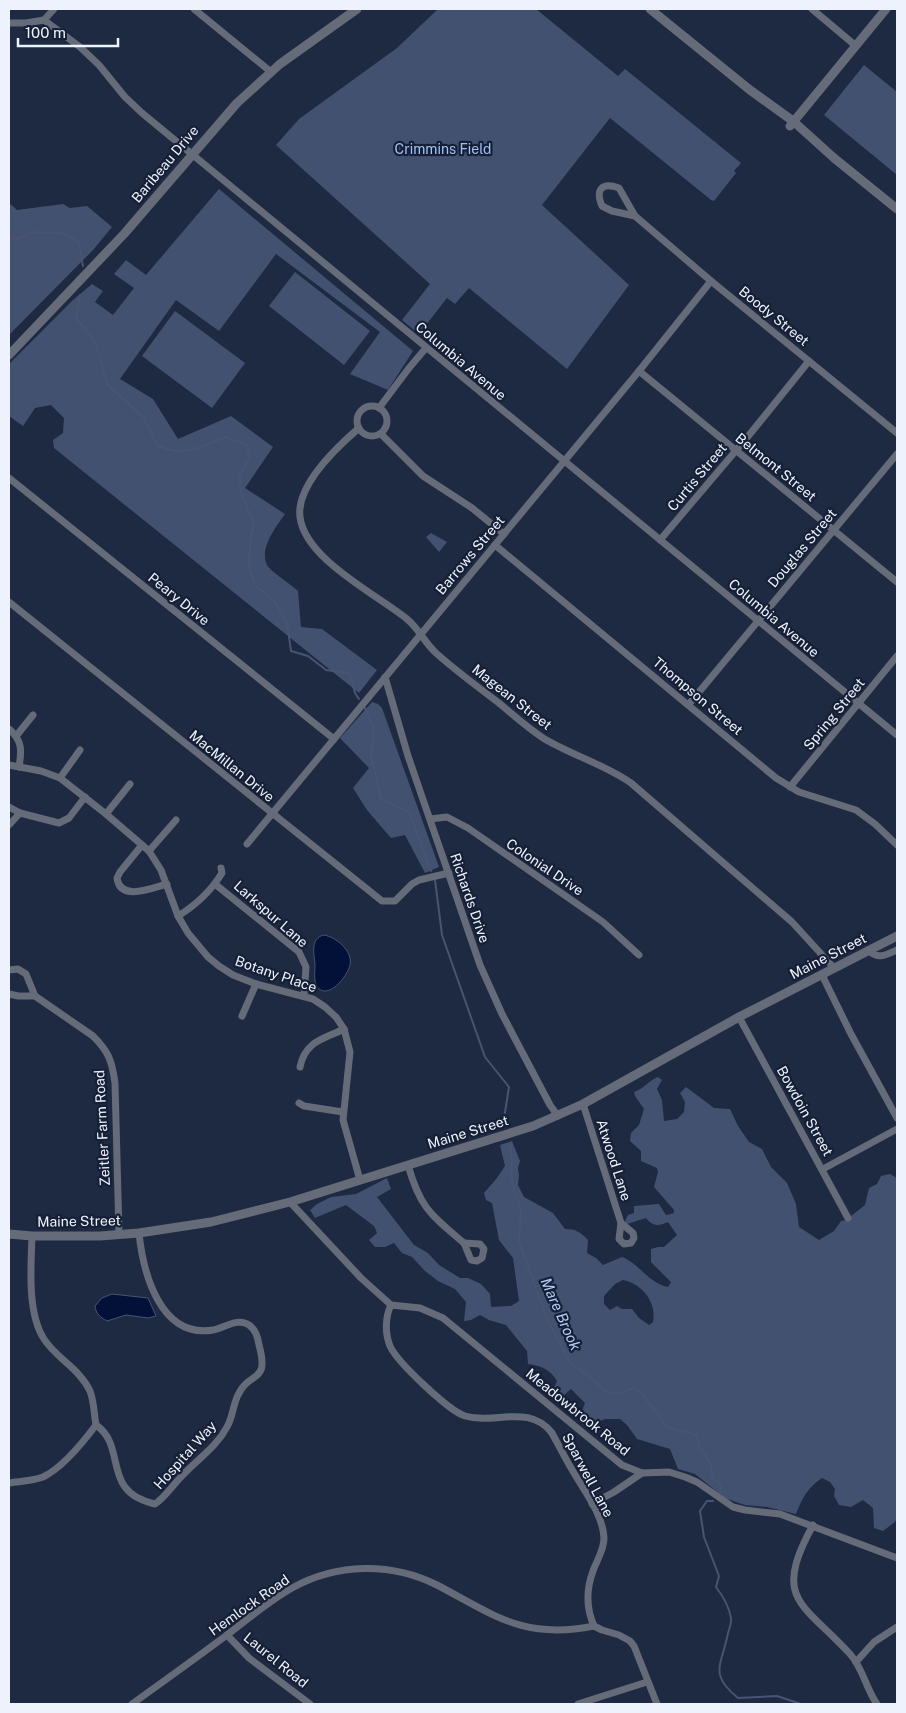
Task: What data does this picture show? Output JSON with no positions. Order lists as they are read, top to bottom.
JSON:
{
  "streets": {
    "street": [
      "Baribeau Drive",
      "Boody Street",
      "Columbia Avenue",
      "Belmont Street",
      "Curtis Street",
      "Douglas Street",
      "Barrows Street",
      "Peary Drive",
      "Thompson Street",
      "Magean Street",
      "Spring Street",
      "MacMillan Drive",
      "Colonial Drive",
      "Richards Drive",
      "Larkspur Lane",
      "Maine Street",
      "Botany Place",
      "Bowdoin Street",
      "Zeitler Farm Road",
      "Atwood Lane",
      "Meadowbrook Road",
      "Hospital Way",
      "Sparwell Lane",
      "Hemlock Road",
      "Laurel Road"
    ]
  },
  "crossings": [
    ["Baribeau Drive", "Columbia Avenue"],
    ["Boody Street", "Curtis Street"],
    ["Boody Street", "Barrows Street"],
    ["Columbia Avenue", "Curtis Street"],
    ["Columbia Avenue", "Douglas Street"],
    ["Columbia Avenue", "Barrows Street"],
    ["Columbia Avenue", "Spring Street"],
    ["Belmont Street", "Curtis Street"],
    ["Belmont Street", "Douglas Street"],
    ["Belmont Street", "Barrows Street"],
    ["Douglas Street", "Thompson Street"],
    ["Barrows Street", "Peary Drive"],
    ["Barrows Street", "Thompson Street"],
    ["Barrows Street", "Magean Street"],
    ["Barrows Street", "MacMillan Drive"],
    ["Barrows Street", "Richards Drive"],
    ["Thompson Street", "Spring Street"],
    ["Magean Street", "Maine Street"],
    ["MacMillan Drive", "Richards Drive"],
    ["Colonial Drive", "Richards Drive"],
    ["Richards Drive", "Maine Street"],
    ["Larkspur Lane", "Botany Place"],
    ["Maine Street", "Botany Place"],
    ["Maine Street", "Bowdoin Street"],
    ["Maine Street", "Zeitler Farm Road"],
    ["Maine Street", "Atwood Lane"],
    ["Maine Street", "Hospital Way"],
    ["Meadowbrook Road", "Sparwell Lane"],
    ["Sparwell Lane", "Hemlock Road"],
    ["Hemlock Road", "Laurel Road"]
  ],
  "water": ["Mare Brook"],
  "parks": ["Crimmins Field"],
  "scale_bar": "100 m"
}
